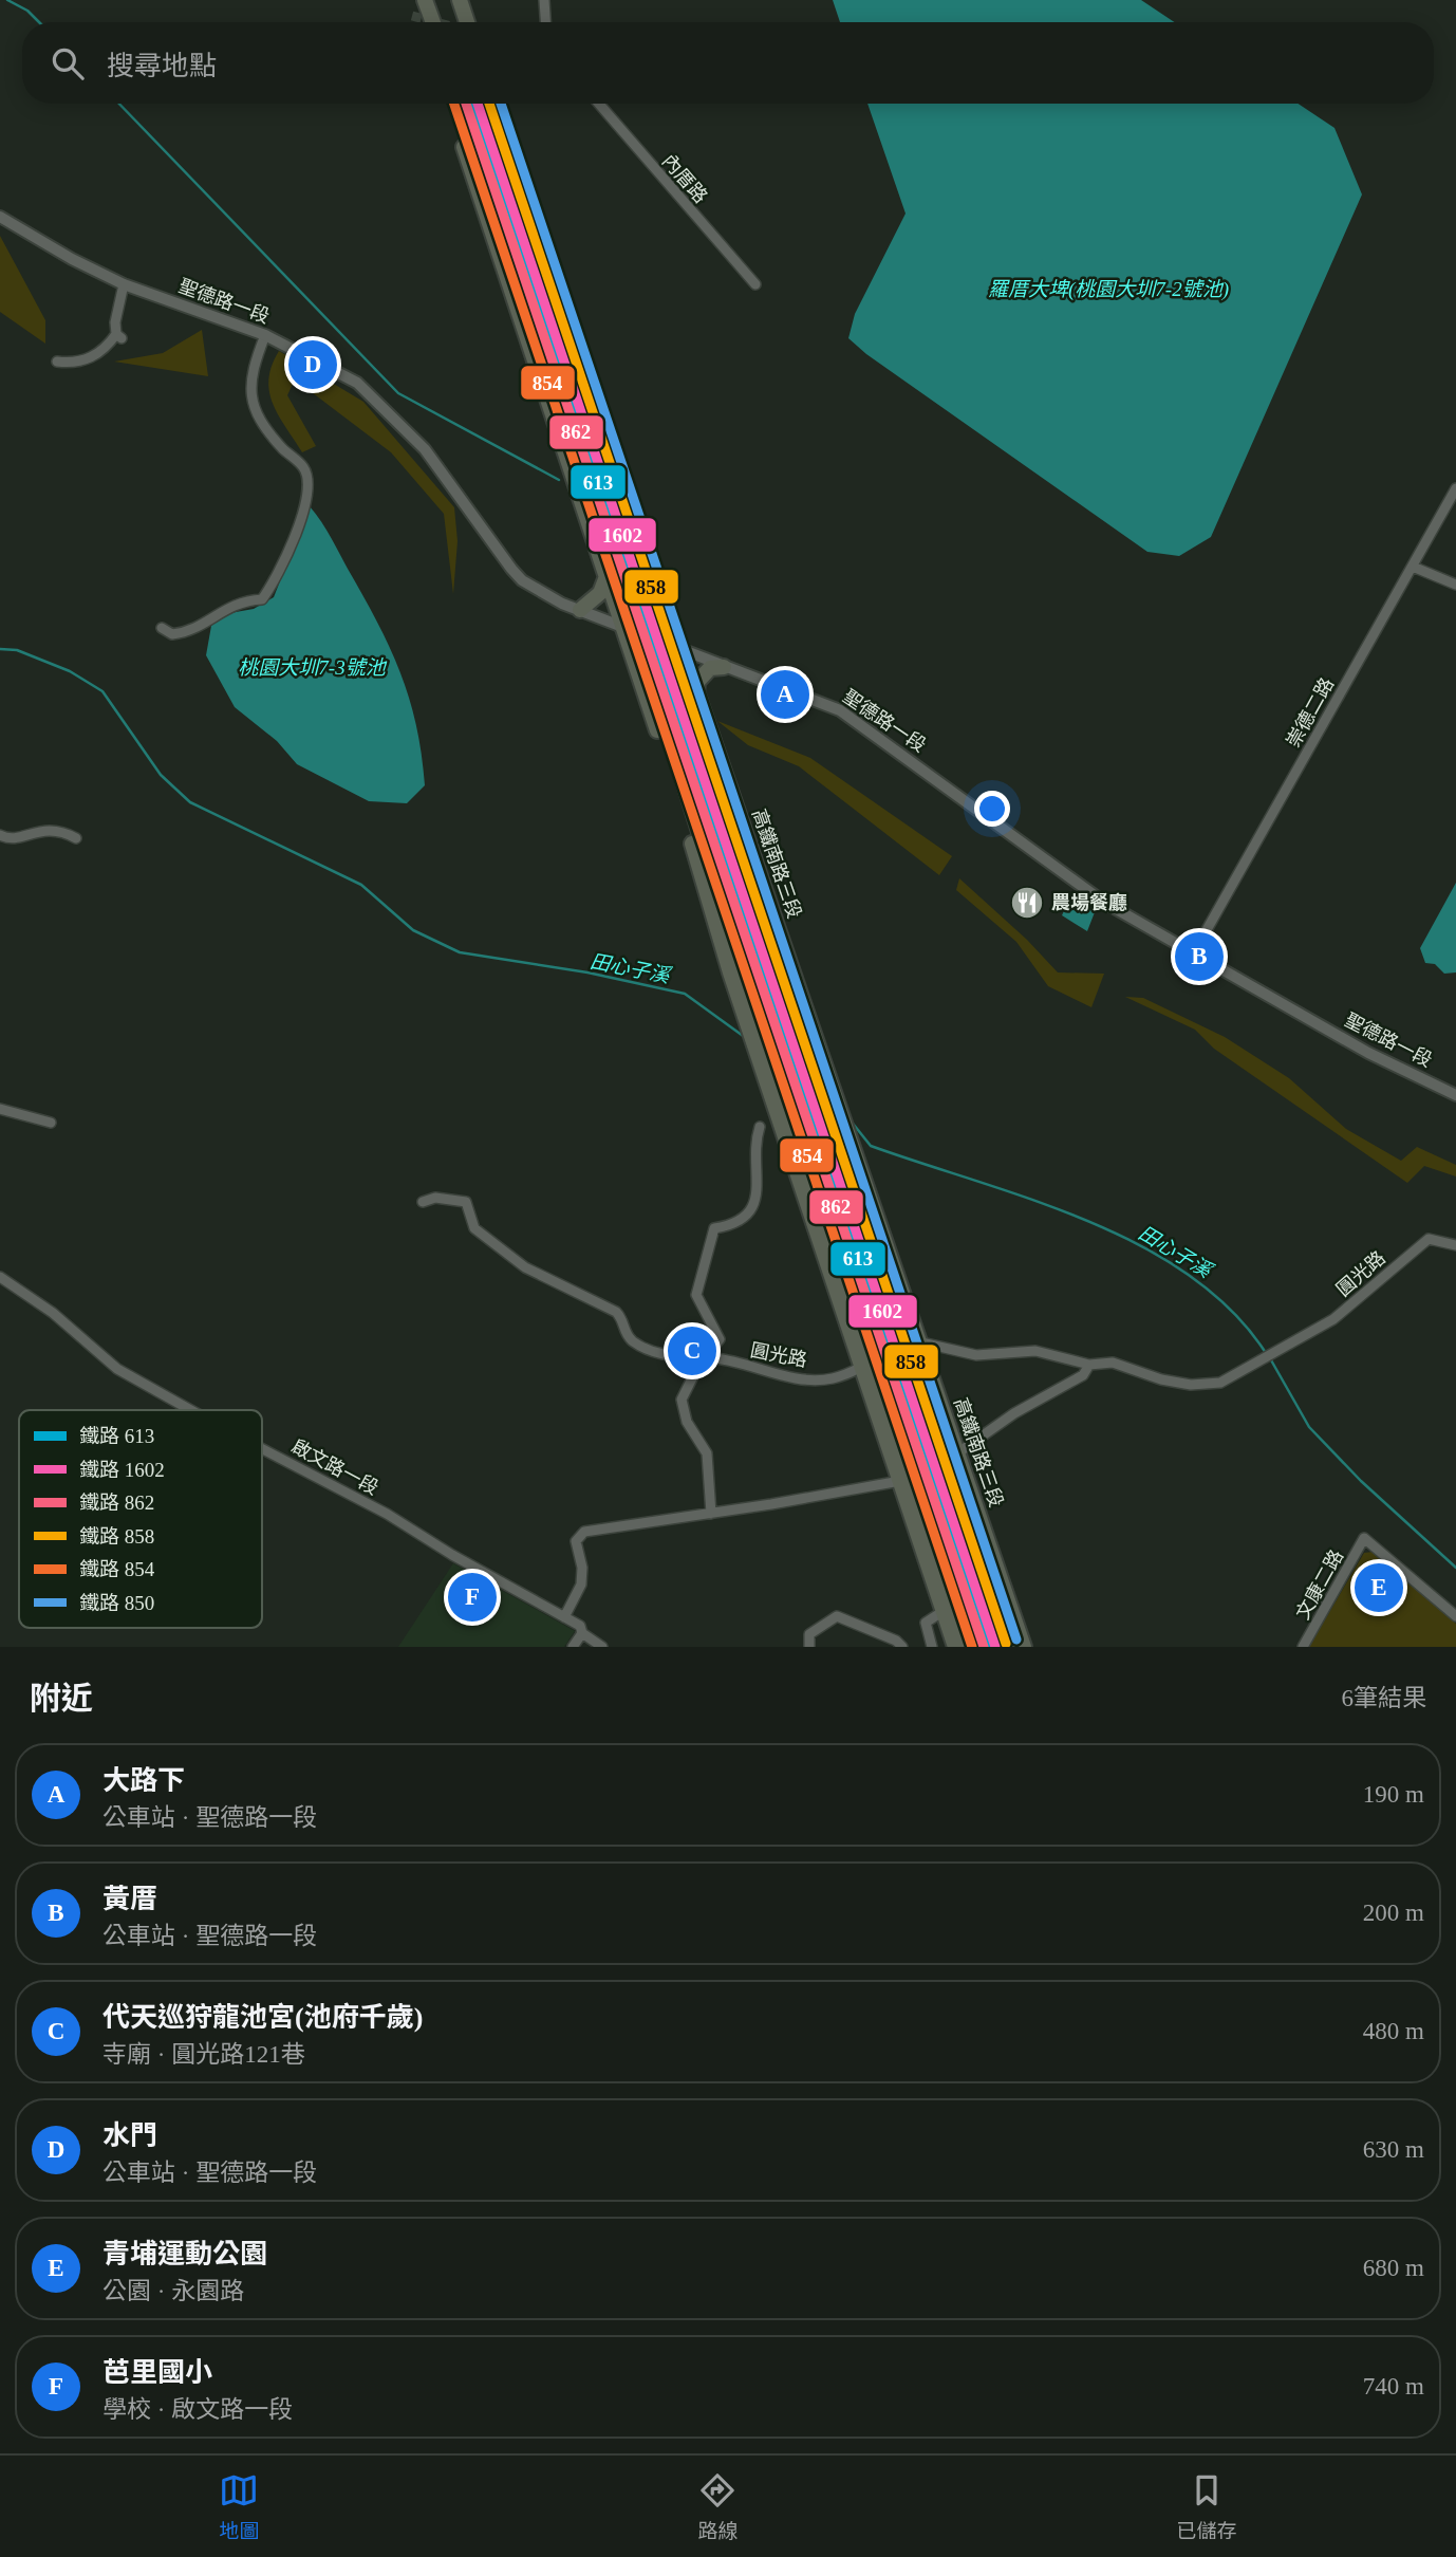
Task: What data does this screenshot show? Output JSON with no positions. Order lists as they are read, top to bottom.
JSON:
{
  "streets": {
    "main road": ["高鐵南路三段"],
    "street": [
      "內厝路",
      "聖德路一段",
      "崇德二路",
      "圓光路",
      "啟文路一段",
      "文康二路"
    ]
  },
  "crossings": [
    ["聖德路一段", "崇德二路"],
    ["聖德路一段", "高鐵南路三段"],
    ["高鐵南路三段", "圓光路"]
  ],
  "water": ["羅厝大埤(桃園大圳7-2號池)", "桃園大圳7-3號池", "田心子溪"],
  "places": {
    "restaurant": ["農場餐廳"]
  },
  "lines": [
    "rail line 613",
    "rail line 1602",
    "rail line 862",
    "rail line 858",
    "rail line 854",
    "rail line 850"
  ],
  "legend": [
    "鐵路 613",
    "鐵路 1602",
    "鐵路 862",
    "鐵路 858",
    "鐵路 854",
    "鐵路 850"
  ],
  "page": {
    "search": "搜尋地點",
    "pins": [
      "D",
      "A",
      "B",
      "C",
      "E",
      "F"
    ],
    "heading": ["附近", "6筆結果"],
    "list": [
      {
        "mark": "A",
        "name": "大路下",
        "note": "公車站 · 聖德路一段",
        "value": "190 m"
      },
      {
        "mark": "B",
        "name": "黃厝",
        "note": "公車站 · 聖德路一段",
        "value": "200 m"
      },
      {
        "mark": "C",
        "name": "代天巡狩龍池宮(池府千歲)",
        "note": "寺廟 · 圓光路121巷",
        "value": "480 m"
      },
      {
        "mark": "D",
        "name": "水門",
        "note": "公車站 · 聖德路一段",
        "value": "630 m"
      },
      {
        "mark": "E",
        "name": "青埔運動公園",
        "note": "公園 · 永園路",
        "value": "680 m"
      },
      {
        "mark": "F",
        "name": "芭里國小",
        "note": "學校 · 啟文路一段",
        "value": "740 m"
      }
    ],
    "nav": ["地圖", "路線", "已儲存"]
  }
}
